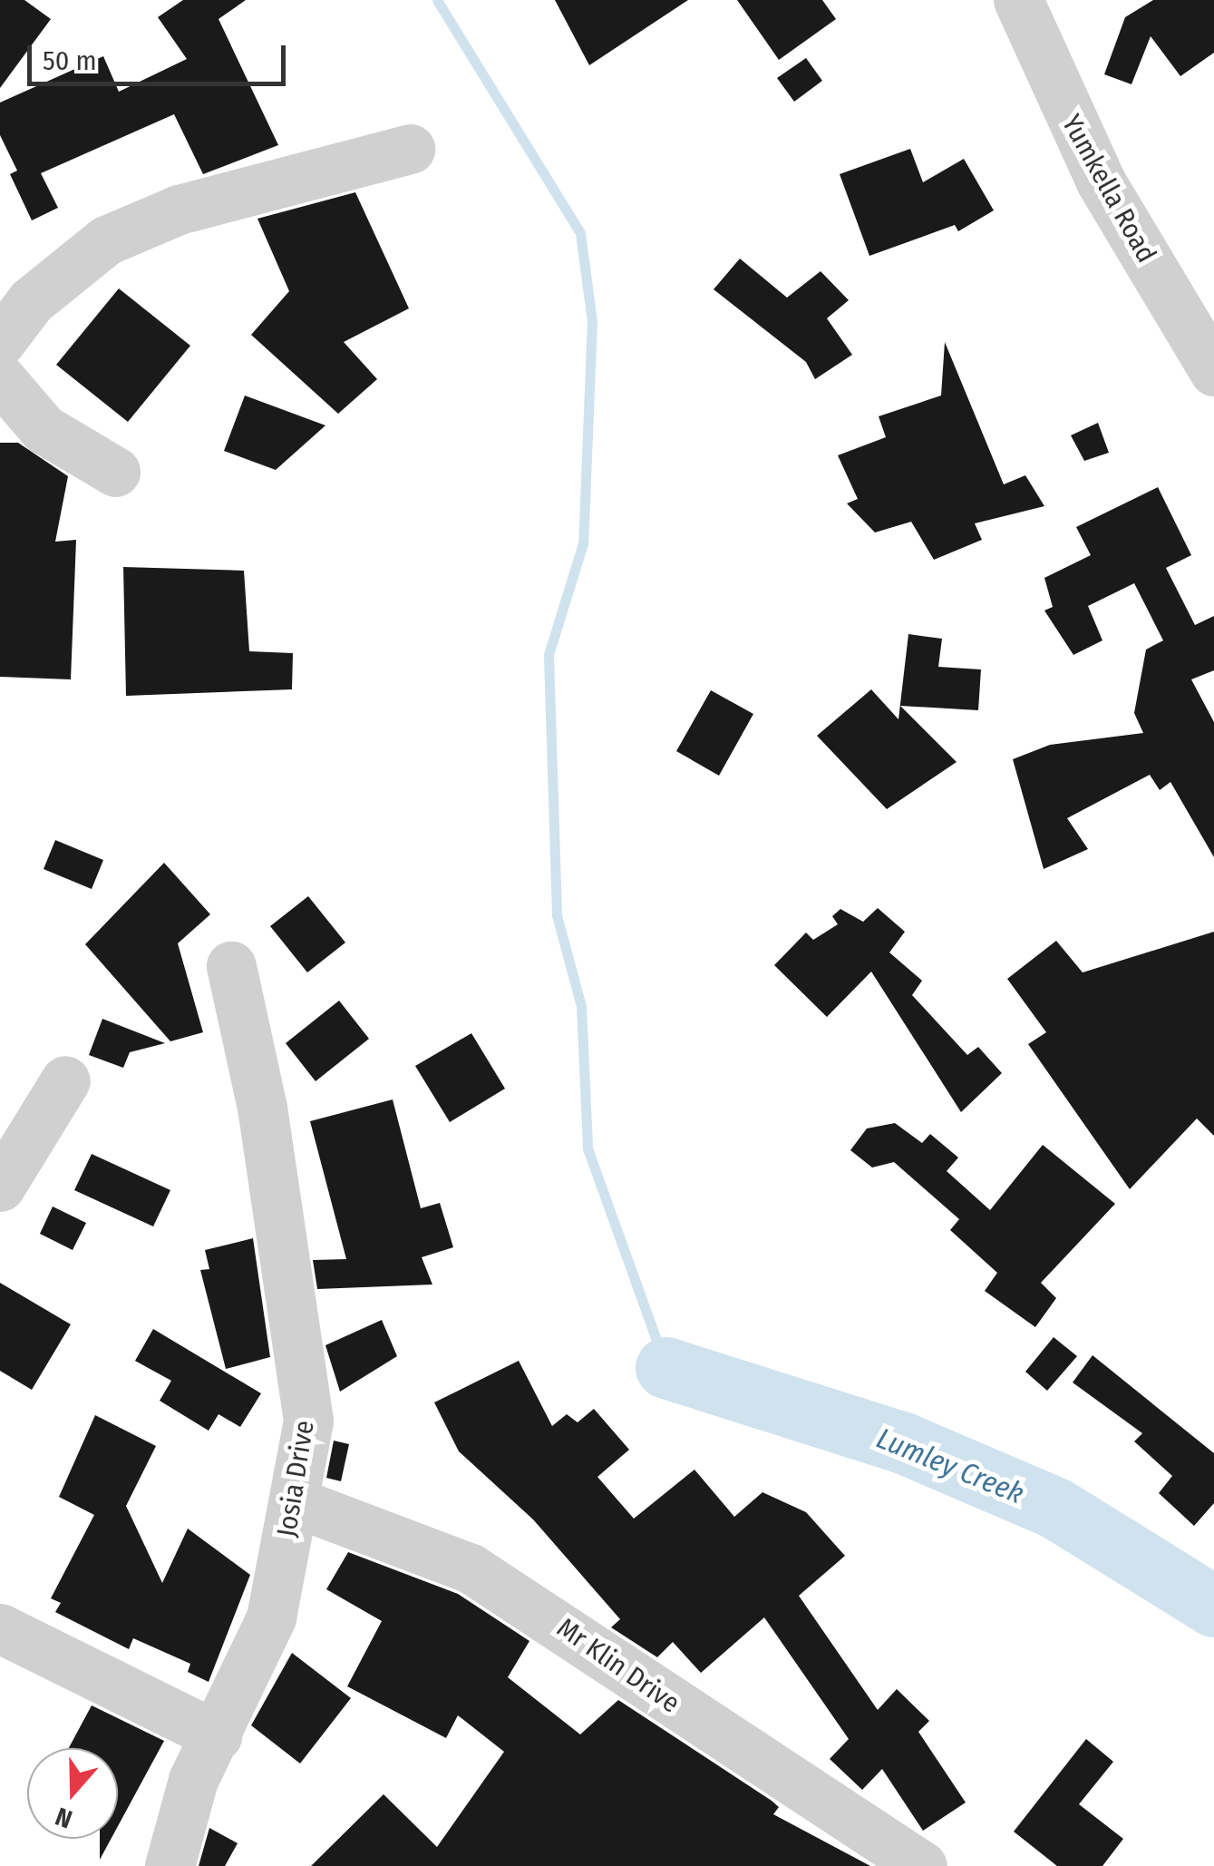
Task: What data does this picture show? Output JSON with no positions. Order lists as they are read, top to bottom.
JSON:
{
  "streets": {
    "street": ["Yumkella Road", "Josia Drive", "Mr Klin Drive"]
  },
  "crossings": [
    ["Josia Drive", "Mr Klin Drive"]
  ],
  "water": ["Lumley Creek"],
  "scale_bar": "50 m",
  "north": "bottom"
}
